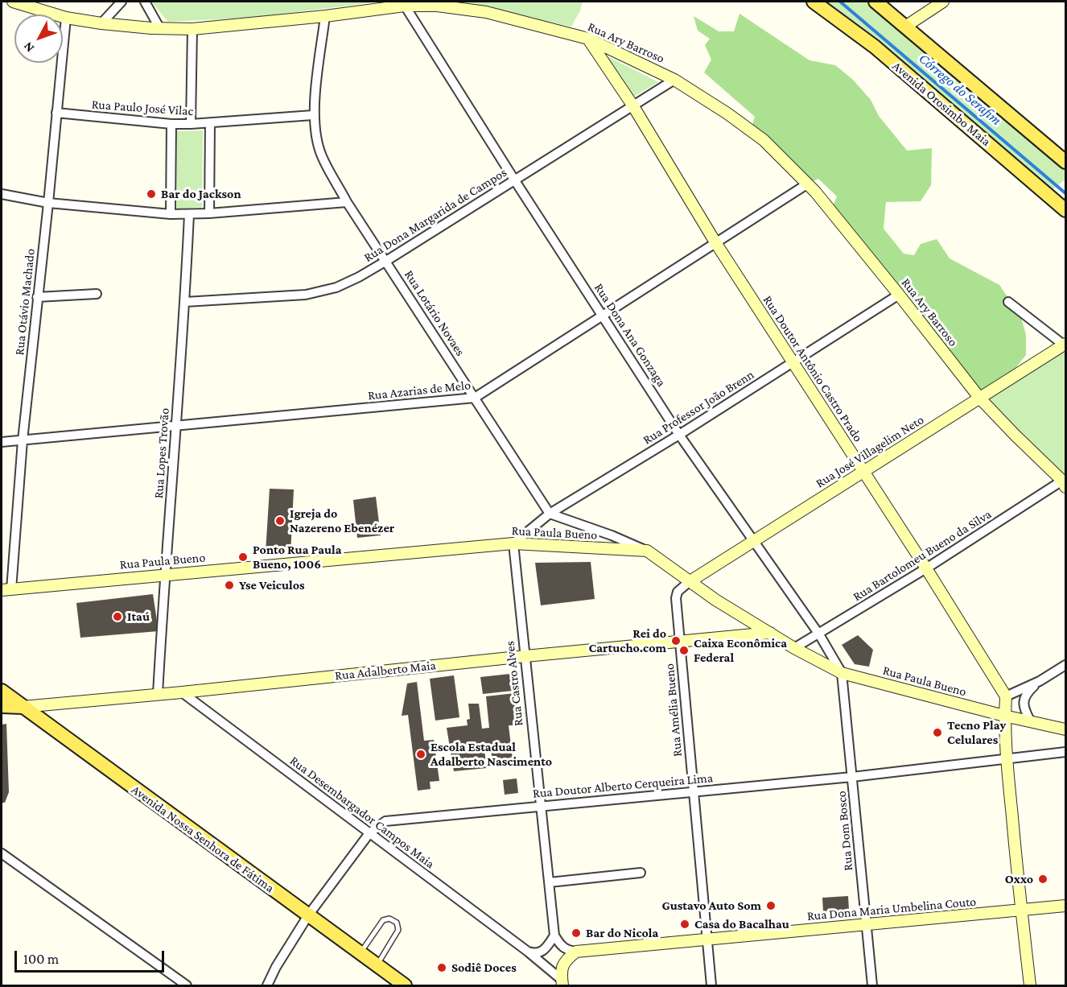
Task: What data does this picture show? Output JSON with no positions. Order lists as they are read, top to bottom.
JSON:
{
  "streets": {
    "main road": [
      "Rua Ary Barroso",
      "Avenida Orosimbo Maia",
      "Rua Doutor Antônio Castro Prado",
      "Rua José Villagelim Neto",
      "Rua Paula Bueno",
      "Rua Adalberto Maia",
      "Avenida Nossa Senhora de Fátima",
      "Rua Dona Maria Umbelina Couto"
    ],
    "street": [
      "Rua Paulo José Vilac",
      "Rua Dona Margarida de Campos",
      "Rua Otávio Machado",
      "Rua Lotário Novaes",
      "Rua Dona Ana Gonzaga",
      "Rua Azarias de Melo",
      "Rua Professor João Brenn",
      "Rua Lopes Trovão",
      "Rua Bartolomeu Bueno da Silva",
      "Rua Castro Alves",
      "Rua Amélia Bueno",
      "Rua Doutor Alberto Cerqueira Lima",
      "Rua Desembargador Campos Maia",
      "Rua Dom Bosco"
    ]
  },
  "crossings": [
    ["Rua Ary Barroso", "Rua Dona Margarida de Campos"],
    ["Rua Ary Barroso", "Rua Otávio Machado"],
    ["Rua Ary Barroso", "Rua Lotário Novaes"],
    ["Rua Ary Barroso", "Rua Dona Ana Gonzaga"],
    ["Rua Ary Barroso", "Rua Doutor Antônio Castro Prado"],
    ["Rua Ary Barroso", "Rua Azarias de Melo"],
    ["Rua Ary Barroso", "Rua Professor João Brenn"],
    ["Rua Ary Barroso", "Rua José Villagelim Neto"],
    ["Rua Ary Barroso", "Rua Bartolomeu Bueno da Silva"],
    ["Rua Paulo José Vilac", "Rua Otávio Machado"],
    ["Rua Paulo José Vilac", "Rua Lotário Novaes"],
    ["Rua Dona Margarida de Campos", "Rua Lotário Novaes"],
    ["Rua Dona Margarida de Campos", "Rua Dona Ana Gonzaga"],
    ["Rua Dona Margarida de Campos", "Rua Doutor Antônio Castro Prado"],
    ["Rua Dona Margarida de Campos", "Rua Lopes Trovão"],
    ["Rua Otávio Machado", "Rua Azarias de Melo"],
    ["Rua Otávio Machado", "Rua Paula Bueno"],
    ["Rua Lotário Novaes", "Rua Azarias de Melo"],
    ["Rua Lotário Novaes", "Rua Professor João Brenn"],
    ["Rua Dona Ana Gonzaga", "Rua Azarias de Melo"],
    ["Rua Dona Ana Gonzaga", "Rua Professor João Brenn"],
    ["Rua Dona Ana Gonzaga", "Rua José Villagelim Neto"],
    ["Rua Dona Ana Gonzaga", "Rua Paula Bueno"],
    ["Rua Dona Ana Gonzaga", "Rua Bartolomeu Bueno da Silva"],
    ["Rua Dona Ana Gonzaga", "Rua Dom Bosco"],
    ["Rua Doutor Antônio Castro Prado", "Rua Azarias de Melo"],
    ["Rua Doutor Antônio Castro Prado", "Rua Professor João Brenn"],
    ["Rua Doutor Antônio Castro Prado", "Rua José Villagelim Neto"],
    ["Rua Doutor Antônio Castro Prado", "Rua Bartolomeu Bueno da Silva"],
    ["Rua Azarias de Melo", "Rua Lopes Trovão"],
    ["Rua Professor João Brenn", "Rua Paula Bueno"],
    ["Rua Professor João Brenn", "Rua Castro Alves"],
    ["Rua José Villagelim Neto", "Rua Paula Bueno"],
    ["Rua José Villagelim Neto", "Rua Amélia Bueno"],
    ["Rua Lopes Trovão", "Rua Paula Bueno"],
    ["Rua Lopes Trovão", "Rua Adalberto Maia"],
    ["Rua Paula Bueno", "Rua Bartolomeu Bueno da Silva"],
    ["Rua Paula Bueno", "Rua Adalberto Maia"],
    ["Rua Paula Bueno", "Rua Castro Alves"],
    ["Rua Paula Bueno", "Rua Amélia Bueno"],
    ["Rua Paula Bueno", "Rua Dom Bosco"],
    ["Rua Adalberto Maia", "Rua Castro Alves"],
    ["Rua Adalberto Maia", "Rua Amélia Bueno"],
    ["Rua Adalberto Maia", "Rua Desembargador Campos Maia"],
    ["Rua Adalberto Maia", "Avenida Nossa Senhora de Fátima"],
    ["Rua Castro Alves", "Rua Doutor Alberto Cerqueira Lima"],
    ["Rua Amélia Bueno", "Rua Doutor Alberto Cerqueira Lima"],
    ["Rua Amélia Bueno", "Rua Dona Maria Umbelina Couto"],
    ["Rua Doutor Alberto Cerqueira Lima", "Rua Desembargador Campos Maia"],
    ["Rua Doutor Alberto Cerqueira Lima", "Rua Dom Bosco"],
    ["Rua Doutor Alberto Cerqueira Lima", "Avenida Nossa Senhora de Fátima"],
    ["Rua Dom Bosco", "Rua Dona Maria Umbelina Couto"]
  ],
  "water": ["Córrego do Serafim"],
  "places": [
    "Bar do Jackson",
    "Igreja do Nazereno Ebenézer",
    "Ponto Rua Paula Bueno, 1006",
    "Yse Veiculos",
    "Itaú",
    "Rei do Cartucho.com",
    "Caixa Econômica Federal",
    "Tecno Play Celulares",
    "Escola Estadual Adalberto Nascimento",
    "Oxxo",
    "Gustavo Auto Som",
    "Casa do Bacalhau",
    "Bar do Nicola",
    "Sodiê Doces"
  ],
  "scale_bar": "100 m",
  "north": "bottom left"
}
